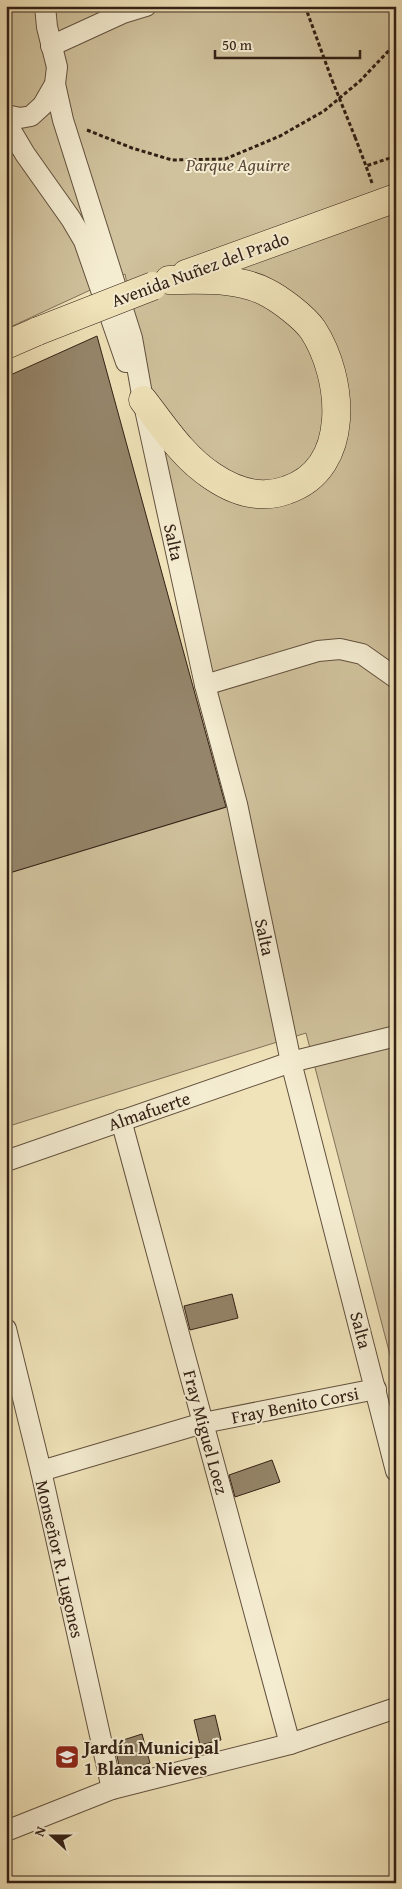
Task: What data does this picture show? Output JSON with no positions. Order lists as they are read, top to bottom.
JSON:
{
  "streets": {
    "highway": ["Avenida Nuñez del Prado"],
    "street": [
      "Salta",
      "Almafuerte",
      "Fray Benito Corsi",
      "Fray Miguel Loez",
      "Monseñor R. Lugones"
    ]
  },
  "crossings": [
    ["Salta", "Almafuerte"],
    ["Salta", "Fray Benito Corsi"],
    ["Almafuerte", "Fray Miguel Loez"],
    ["Fray Benito Corsi", "Fray Miguel Loez"],
    ["Fray Benito Corsi", "Monseñor R. Lugones"]
  ],
  "parks": ["Parque Aguirre"],
  "places": {
    "school or university": ["Jardín Municipal 1 Blanca Nieves"]
  },
  "scale_bar": "50 m",
  "north": "left"
}
